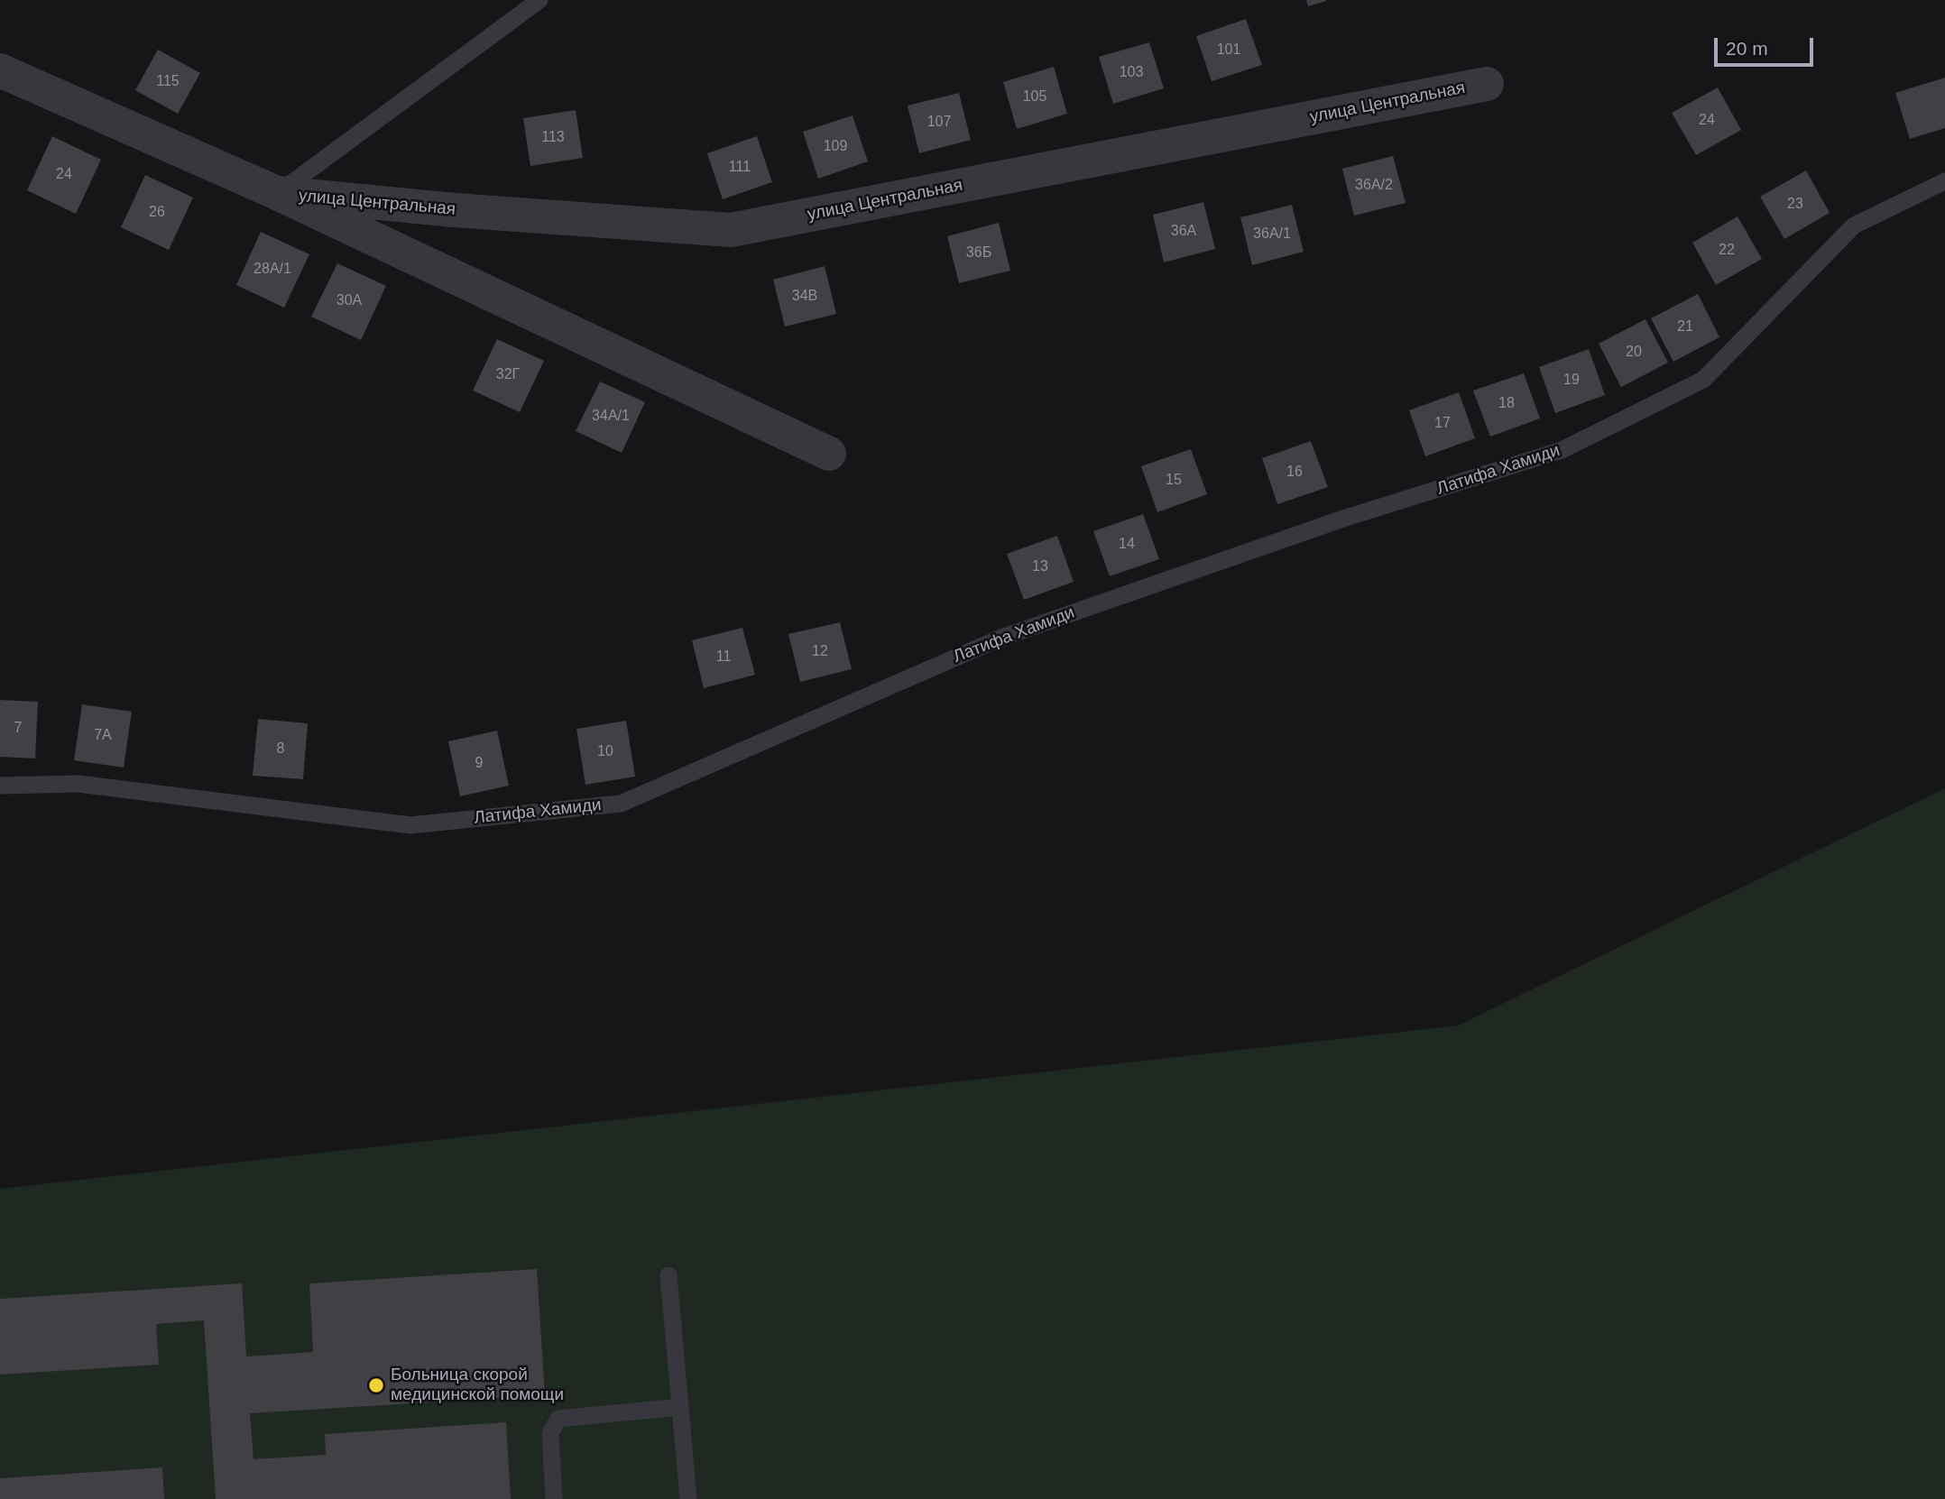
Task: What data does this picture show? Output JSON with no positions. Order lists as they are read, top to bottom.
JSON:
{
  "streets": {
    "street": ["улица Центральная"],
    "lane": ["Латифа Хамиди"]
  },
  "places": ["Больница скорой медицинской помощи"],
  "house_numbers": [
    "101",
    "103",
    "115",
    "105",
    "24",
    "107",
    "113",
    "109",
    "111",
    "24",
    "36А/2",
    "23",
    "26",
    "36А",
    "36А/1",
    "22",
    "36Б",
    "28А/1",
    "34В",
    "30А",
    "21",
    "20",
    "32Г",
    "19",
    "18",
    "34А/1",
    "17",
    "16",
    "15",
    "14",
    "13",
    "12",
    "11",
    "7",
    "7А",
    "8",
    "10",
    "9"
  ],
  "scale_bar": "20 m"
}
